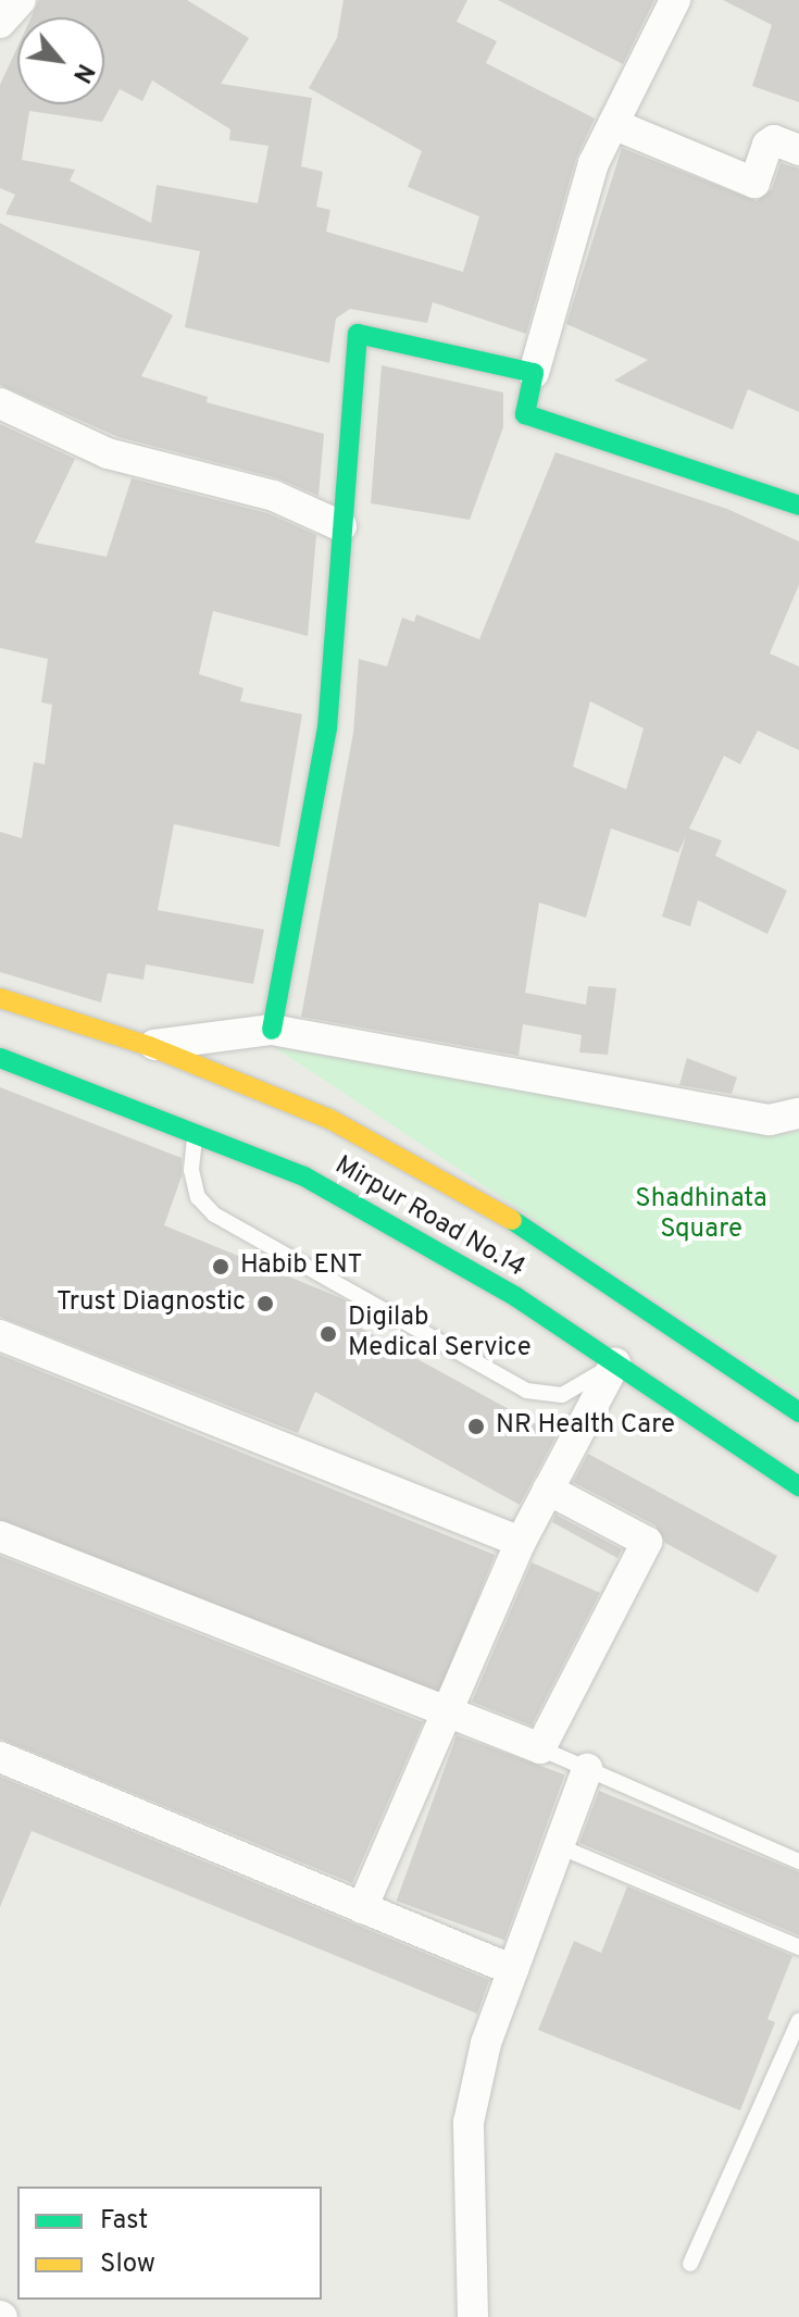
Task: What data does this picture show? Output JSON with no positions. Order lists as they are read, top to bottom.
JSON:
{
  "streets": {
    "main road": ["Mirpur Road No.14"]
  },
  "parks": ["Shadhinata Square"],
  "places": [
    "Habib ENT",
    "Trust Diagnostic",
    "Digilab Medical Service",
    "NR Health Care"
  ],
  "legend": ["Fast", "Slow"],
  "north": "bottom right"
}
